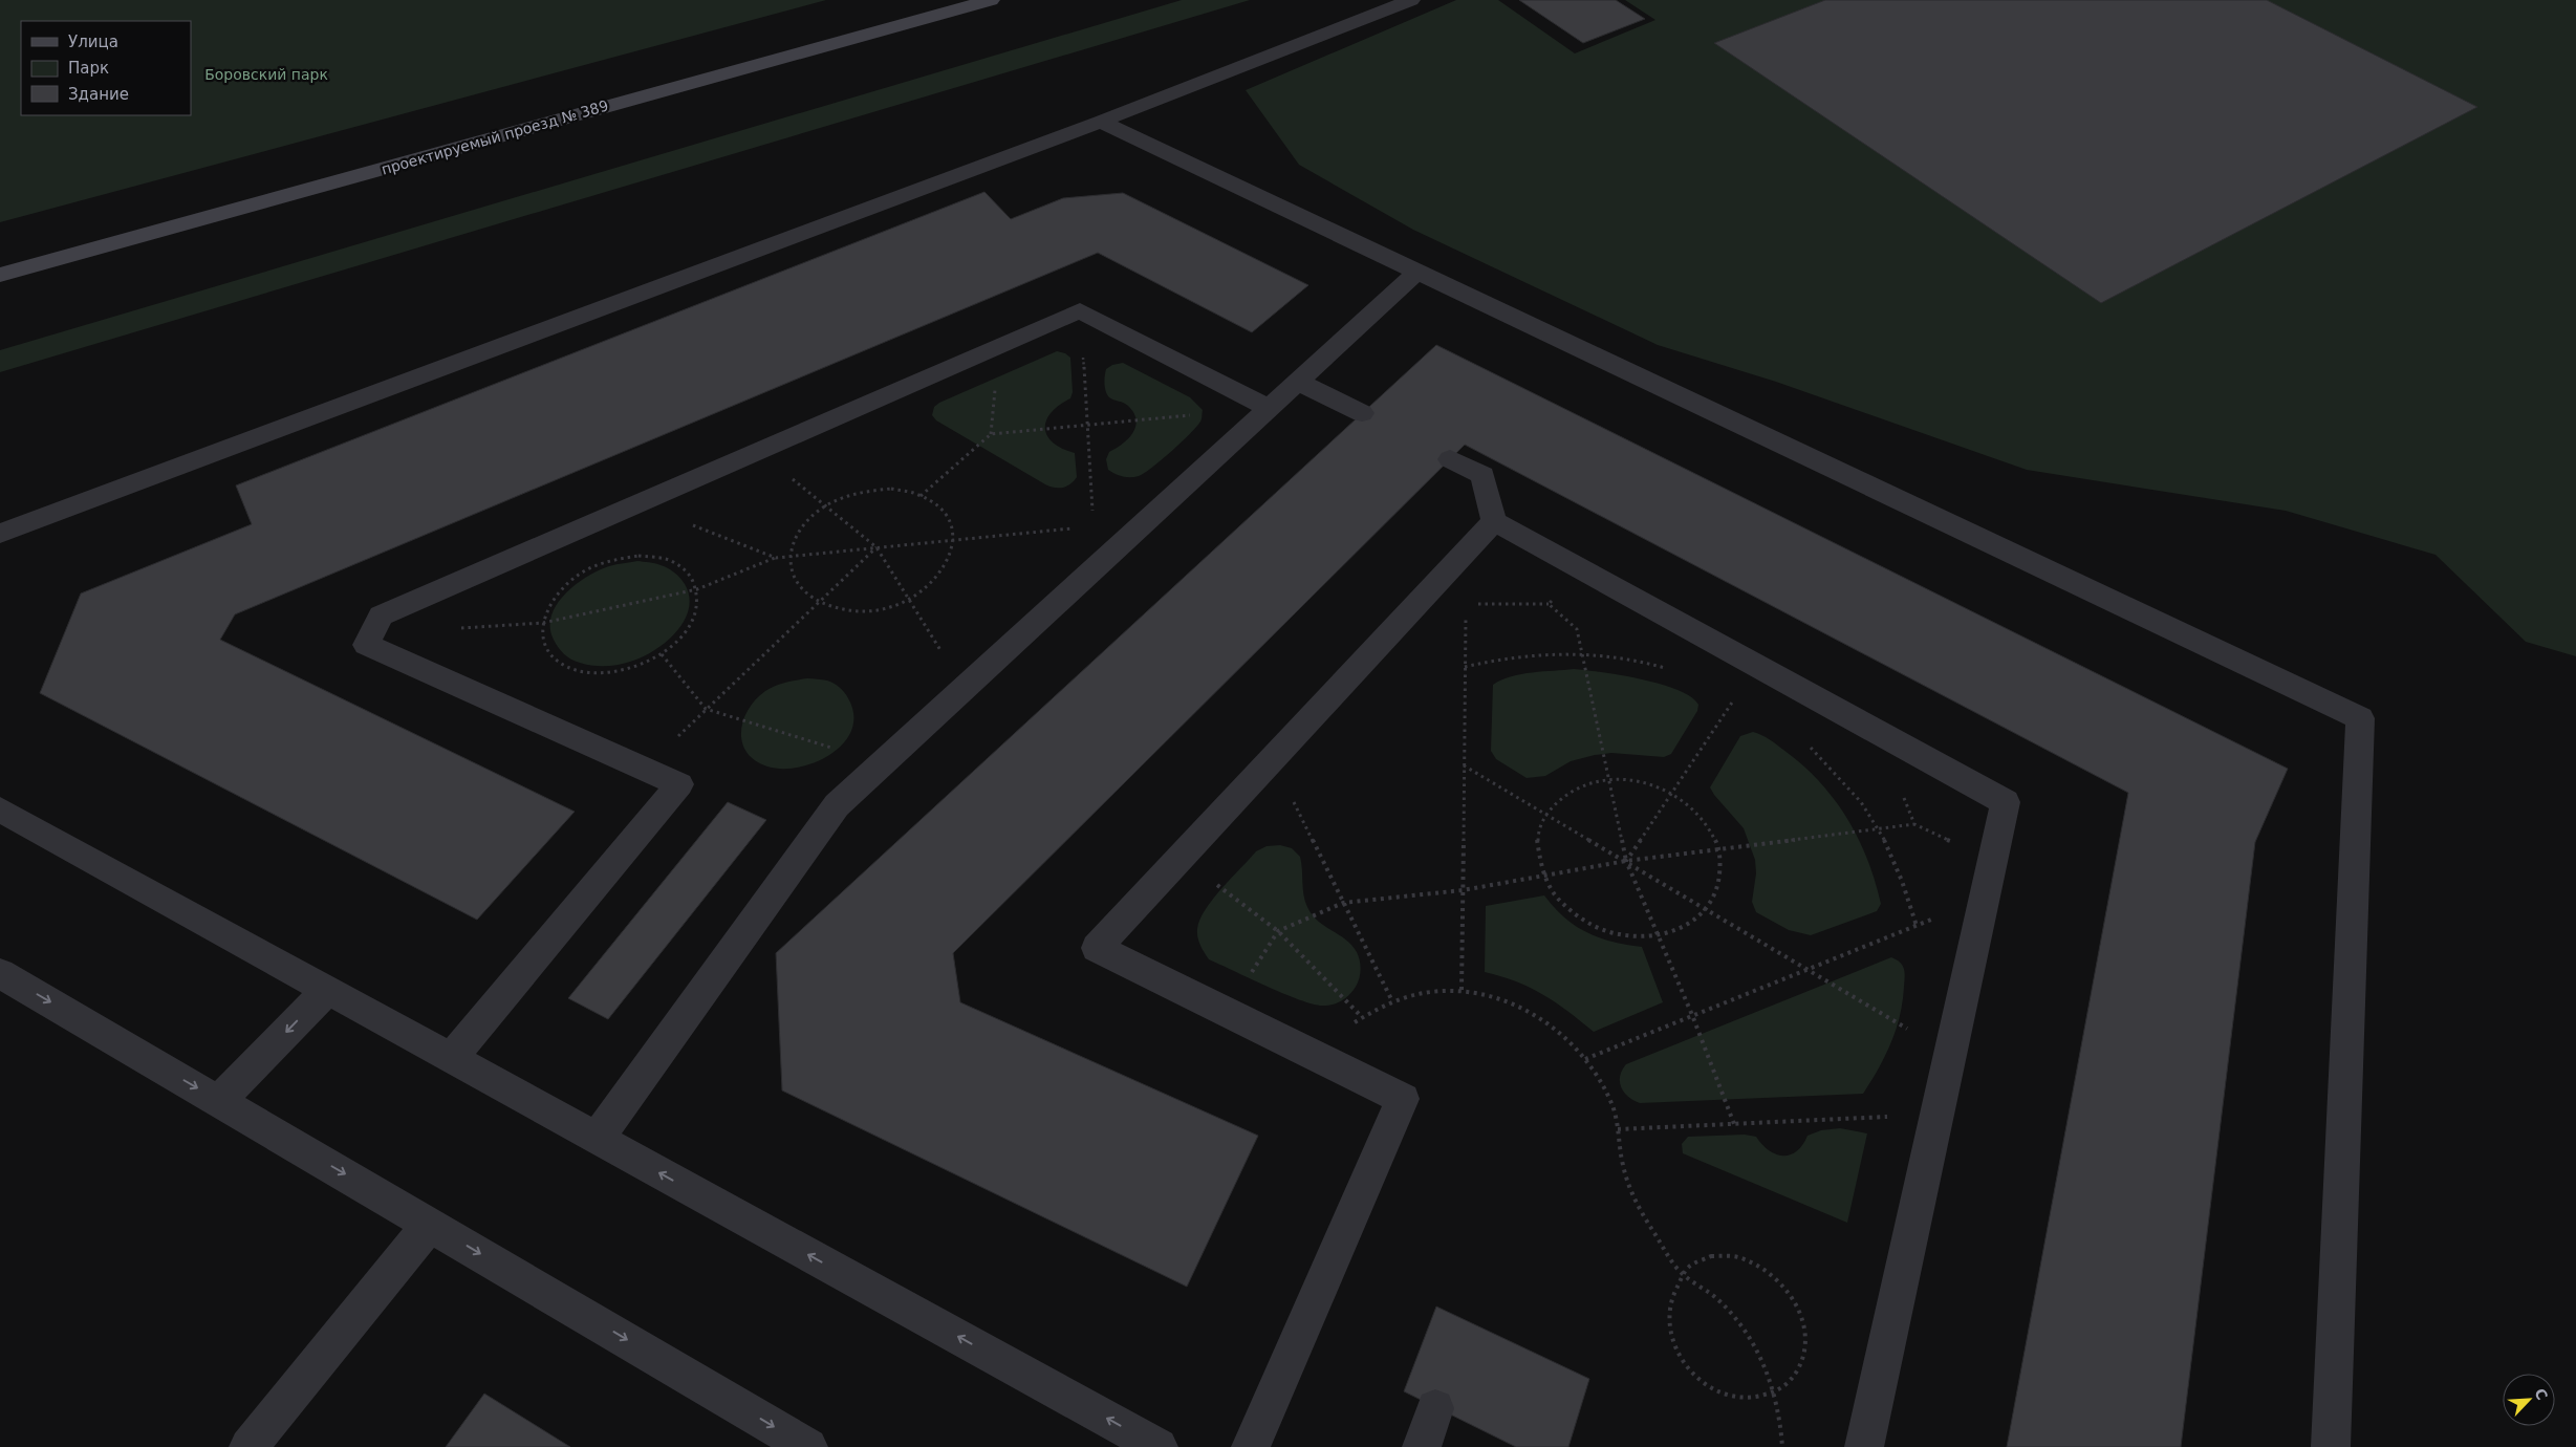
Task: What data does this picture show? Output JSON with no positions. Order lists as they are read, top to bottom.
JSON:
{
  "streets": {
    "main road": ["проектируемый проезд № 389"]
  },
  "parks": ["Боровский парк"],
  "legend": ["Улица", "Парк", "Здание"],
  "north": "top right"
}
